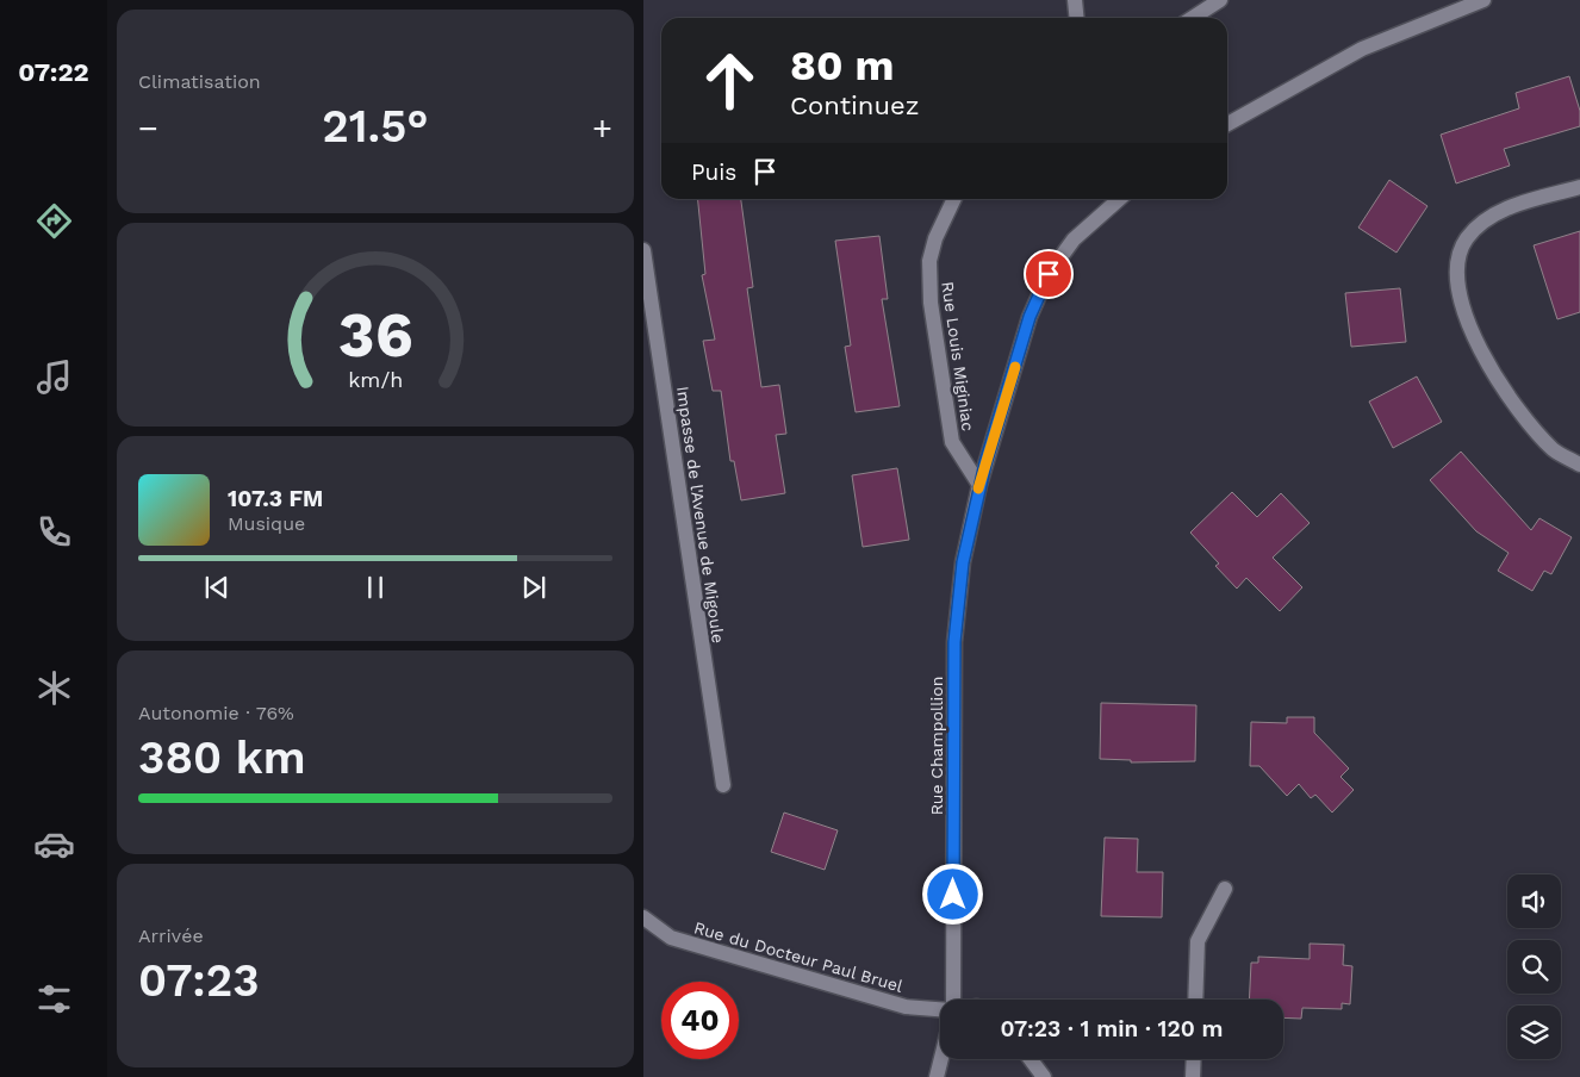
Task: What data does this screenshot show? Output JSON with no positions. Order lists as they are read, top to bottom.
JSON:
{
  "streets": {
    "street": [
      "Rue Louis Miginiac",
      "Impasse de l'Avenue de Migoule",
      "Rue Champollion",
      "Rue du Docteur Paul Bruel"
    ]
  },
  "crossings": [
    ["Rue Louis Miginiac", "Rue Champollion"]
  ],
  "page": {
    "tabs": "07:22",
    "tile": [
      "Climatisation",
      ["Autonomie · 76%", "380 km"],
      ["Arrivée", "07:23"]
    ],
    "turn": ["80 m", "Continuez"],
    "heat": ["−", "21.5°", "+"],
    "then": "Puis",
    "song": ["107.3 FM", "Musique"],
    "limit": "40",
    "trip": "07:23 · 1 min · 120 m",
    "gauge": ["36", "km/h"]
  }
}
